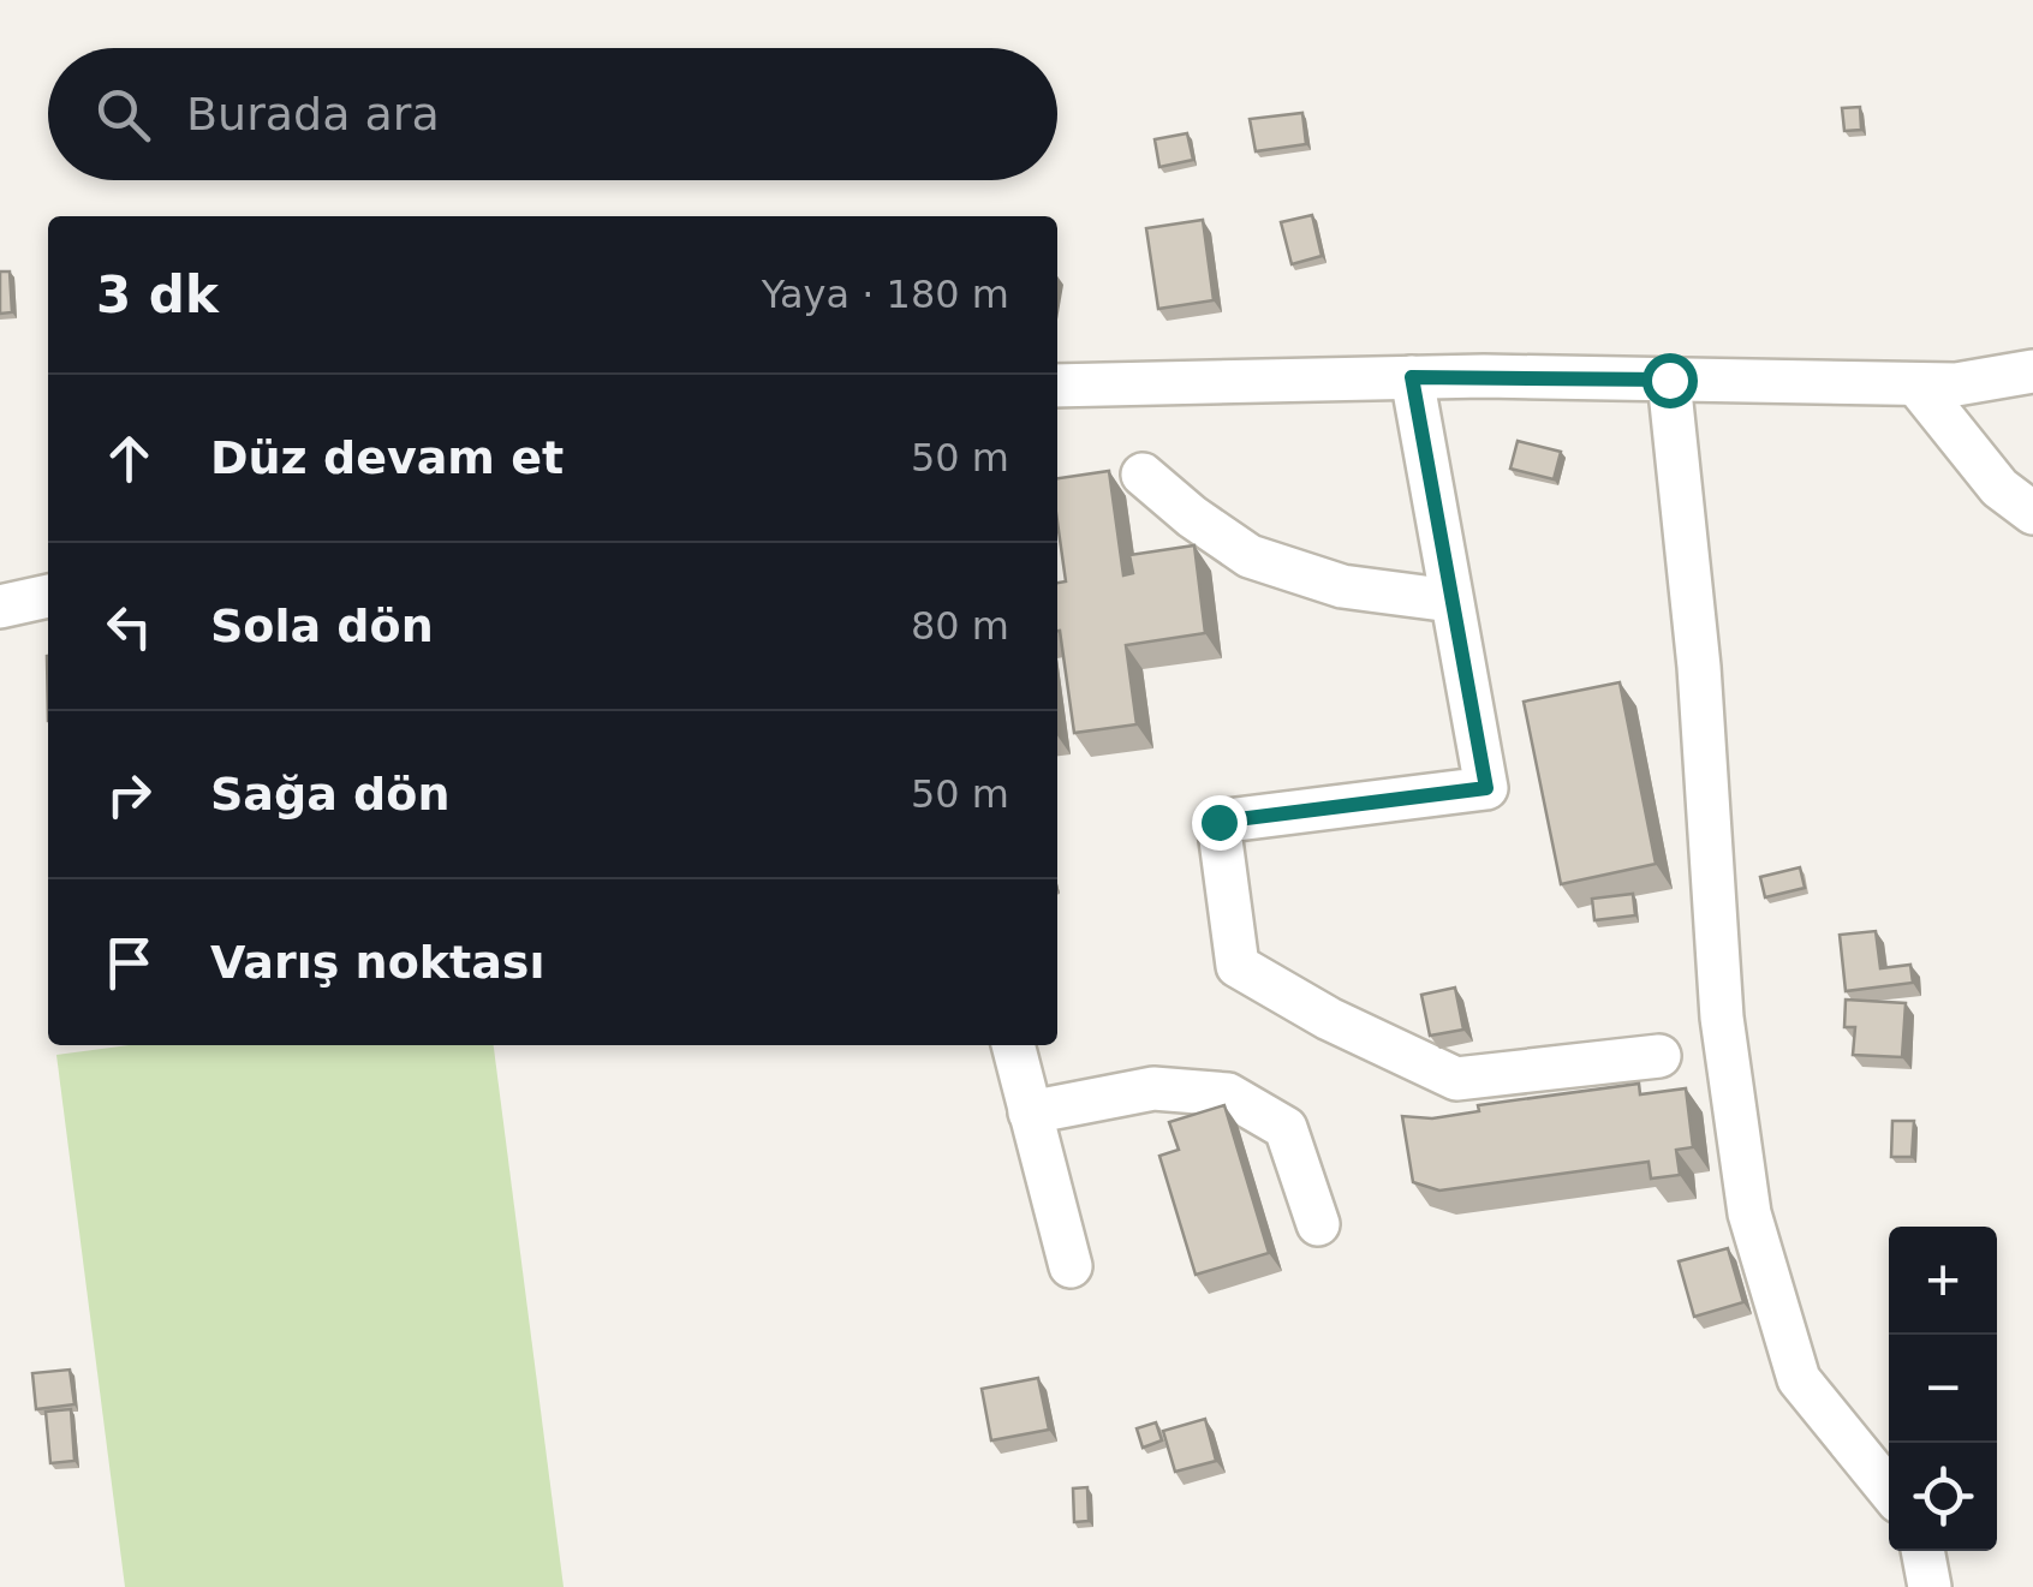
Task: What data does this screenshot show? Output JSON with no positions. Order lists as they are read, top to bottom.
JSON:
{
  "page": {
    "search": "Burada ara",
    "heading": ["3 dk", "Yaya · 180 m"],
    "list": [
      ["Düz devam et", "50 m"],
      ["Sola dön", "80 m"],
      ["Sağa dön", "50 m"],
      "Varış noktası"
    ],
    "map_buttons": ["+", "−"]
  }
}
